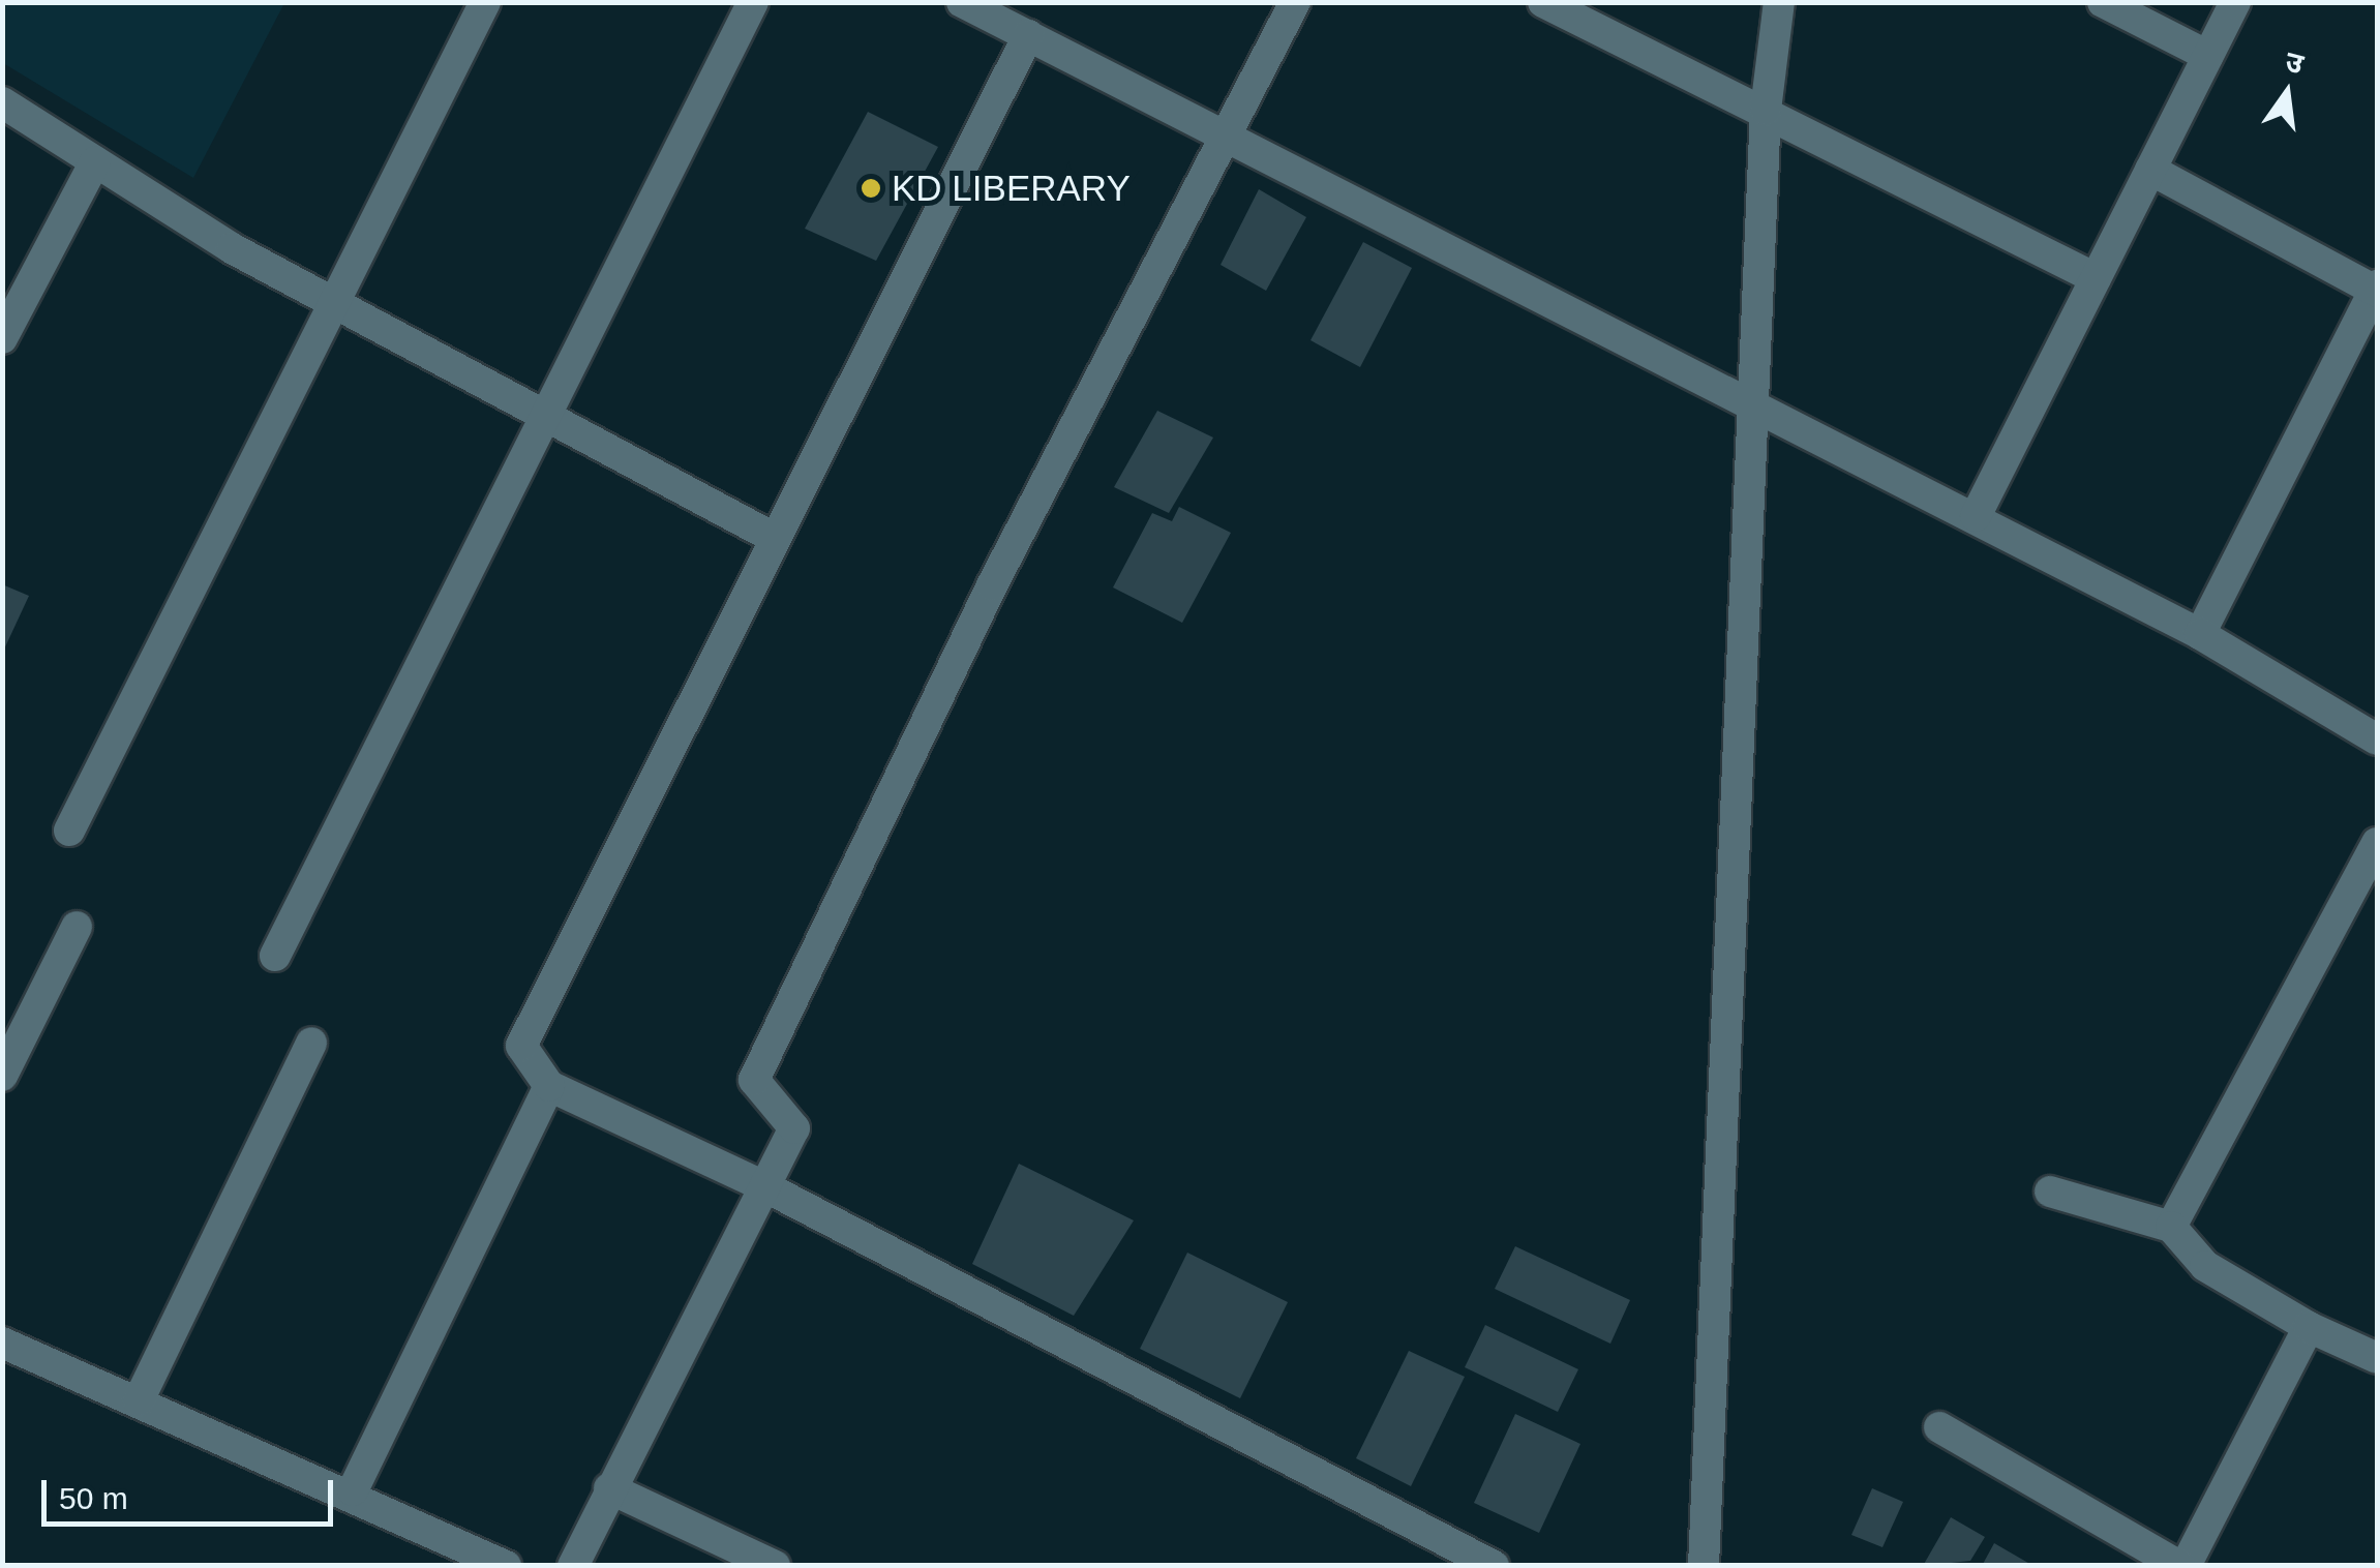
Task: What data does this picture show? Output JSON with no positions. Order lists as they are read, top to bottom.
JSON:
{
  "places": ["KD LIBERARY"],
  "scale_bar": "50 m",
  "north": "top"
}
